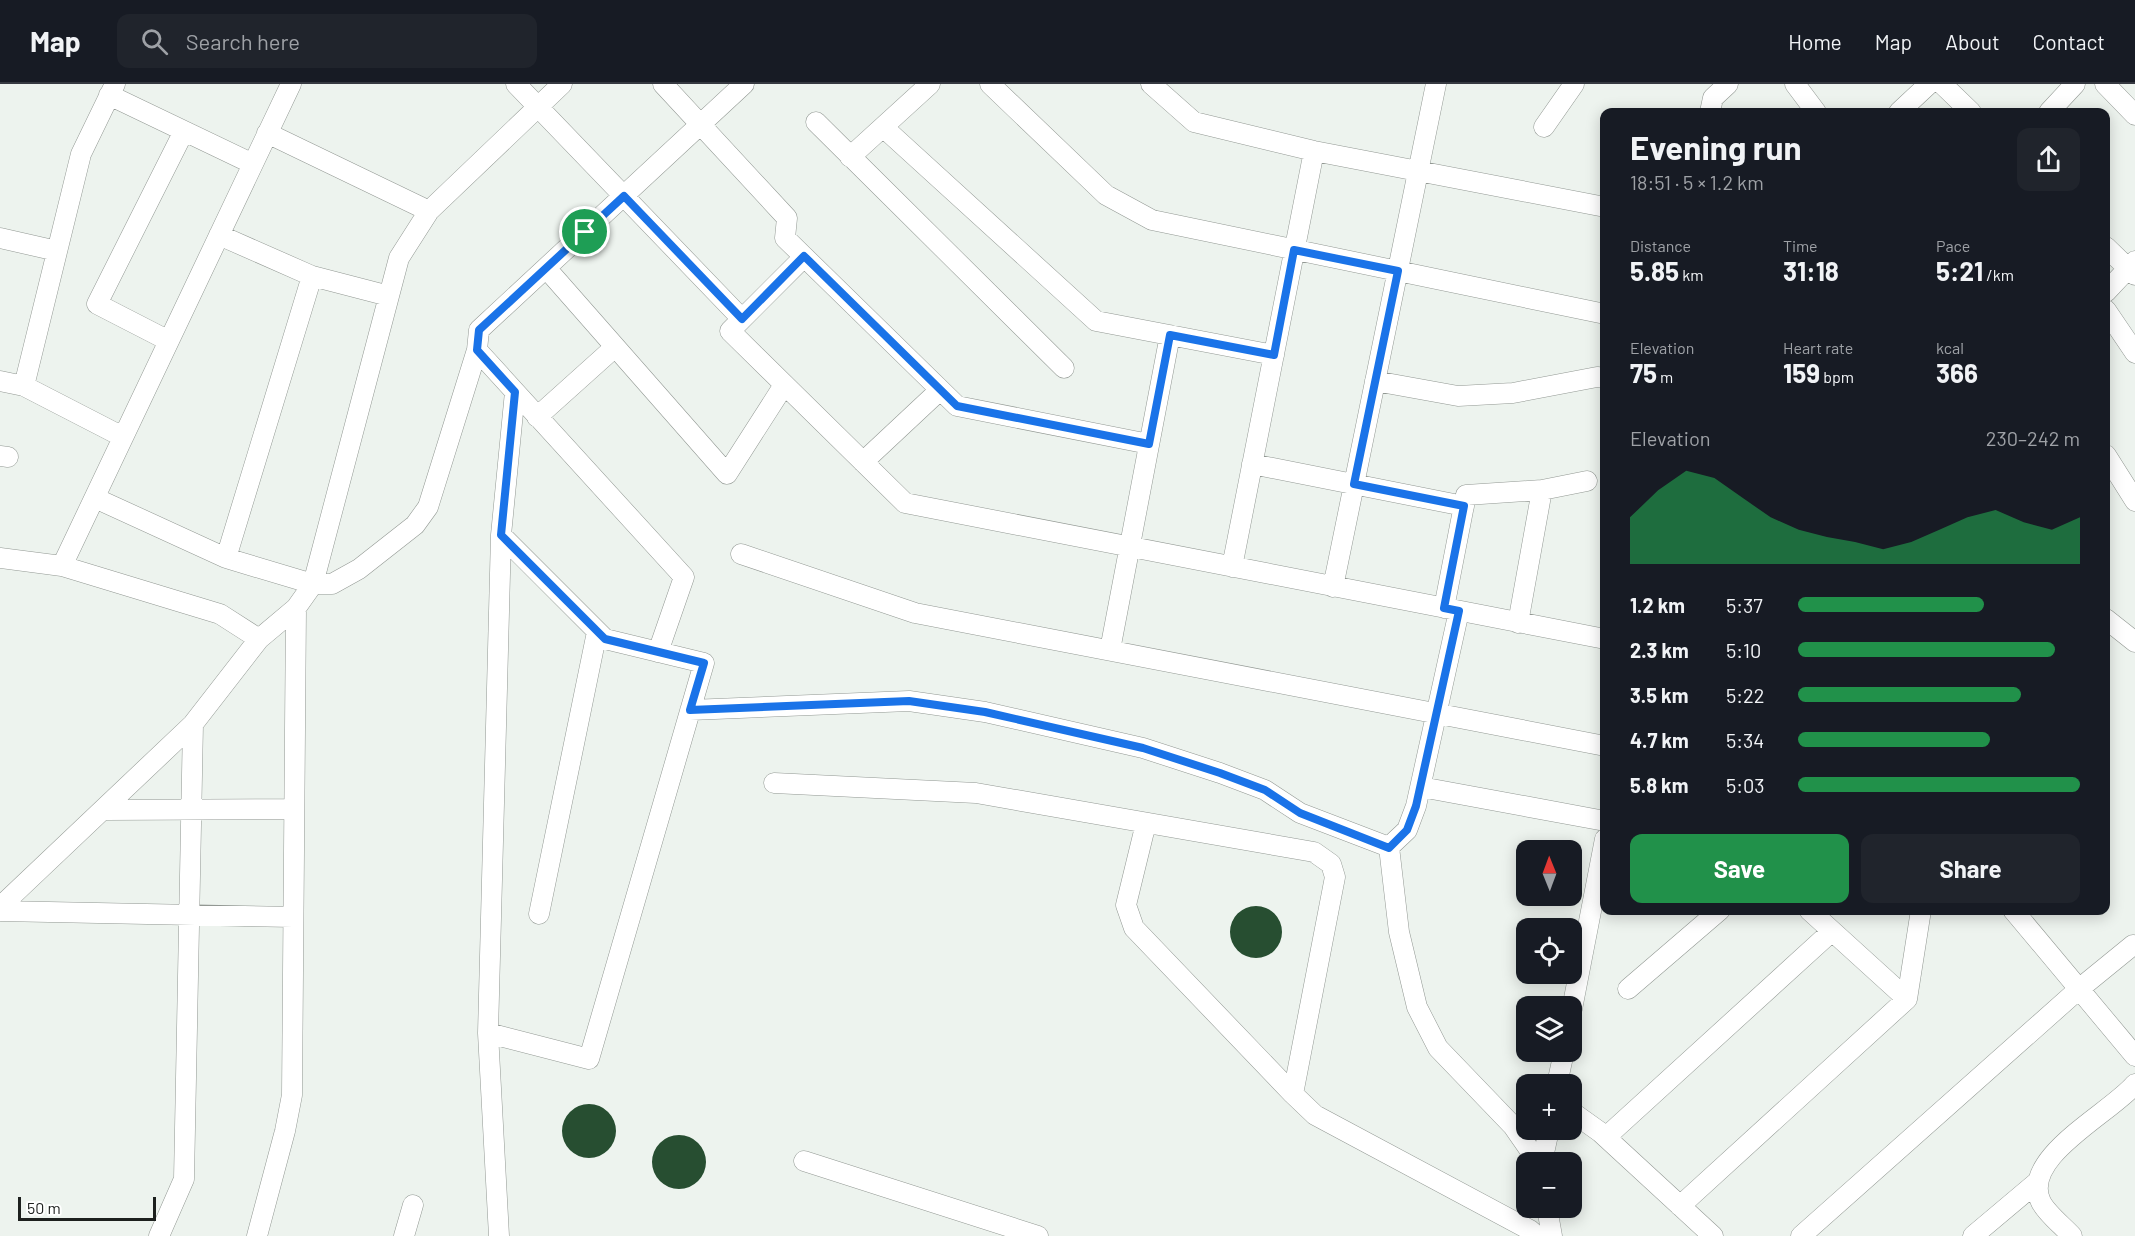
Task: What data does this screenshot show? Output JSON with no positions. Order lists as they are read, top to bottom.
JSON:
{
  "scale_bar": "50 m",
  "north": "top",
  "page": {
    "header": "Map",
    "search": "Search here",
    "nav": [
      "Home",
      "Map",
      "About",
      "Contact"
    ],
    "heading": ["Evening run", "18:51 · 5 × 1.2 km"],
    "stats": [
      ["Distance", "5.85 km"],
      ["Time", "31:18"],
      ["Pace", "5:21 /km"],
      ["Elevation", "75 m"],
      ["Heart rate", "159 bpm"],
      ["kcal", "366"]
    ],
    "chart": ["Elevation", "230–242 m"],
    "list": [
      {
        "name": "1.2 km",
        "note": "5:37"
      },
      {
        "name": "2.3 km",
        "note": "5:10"
      },
      {
        "name": "3.5 km",
        "note": "5:22"
      },
      {
        "name": "4.7 km",
        "note": "5:34"
      },
      {
        "name": "5.8 km",
        "note": "5:03"
      }
    ],
    "buttons": ["Save", "Share"],
    "map_buttons": ["+", "−"],
    "scale": "50 m"
  }
}
